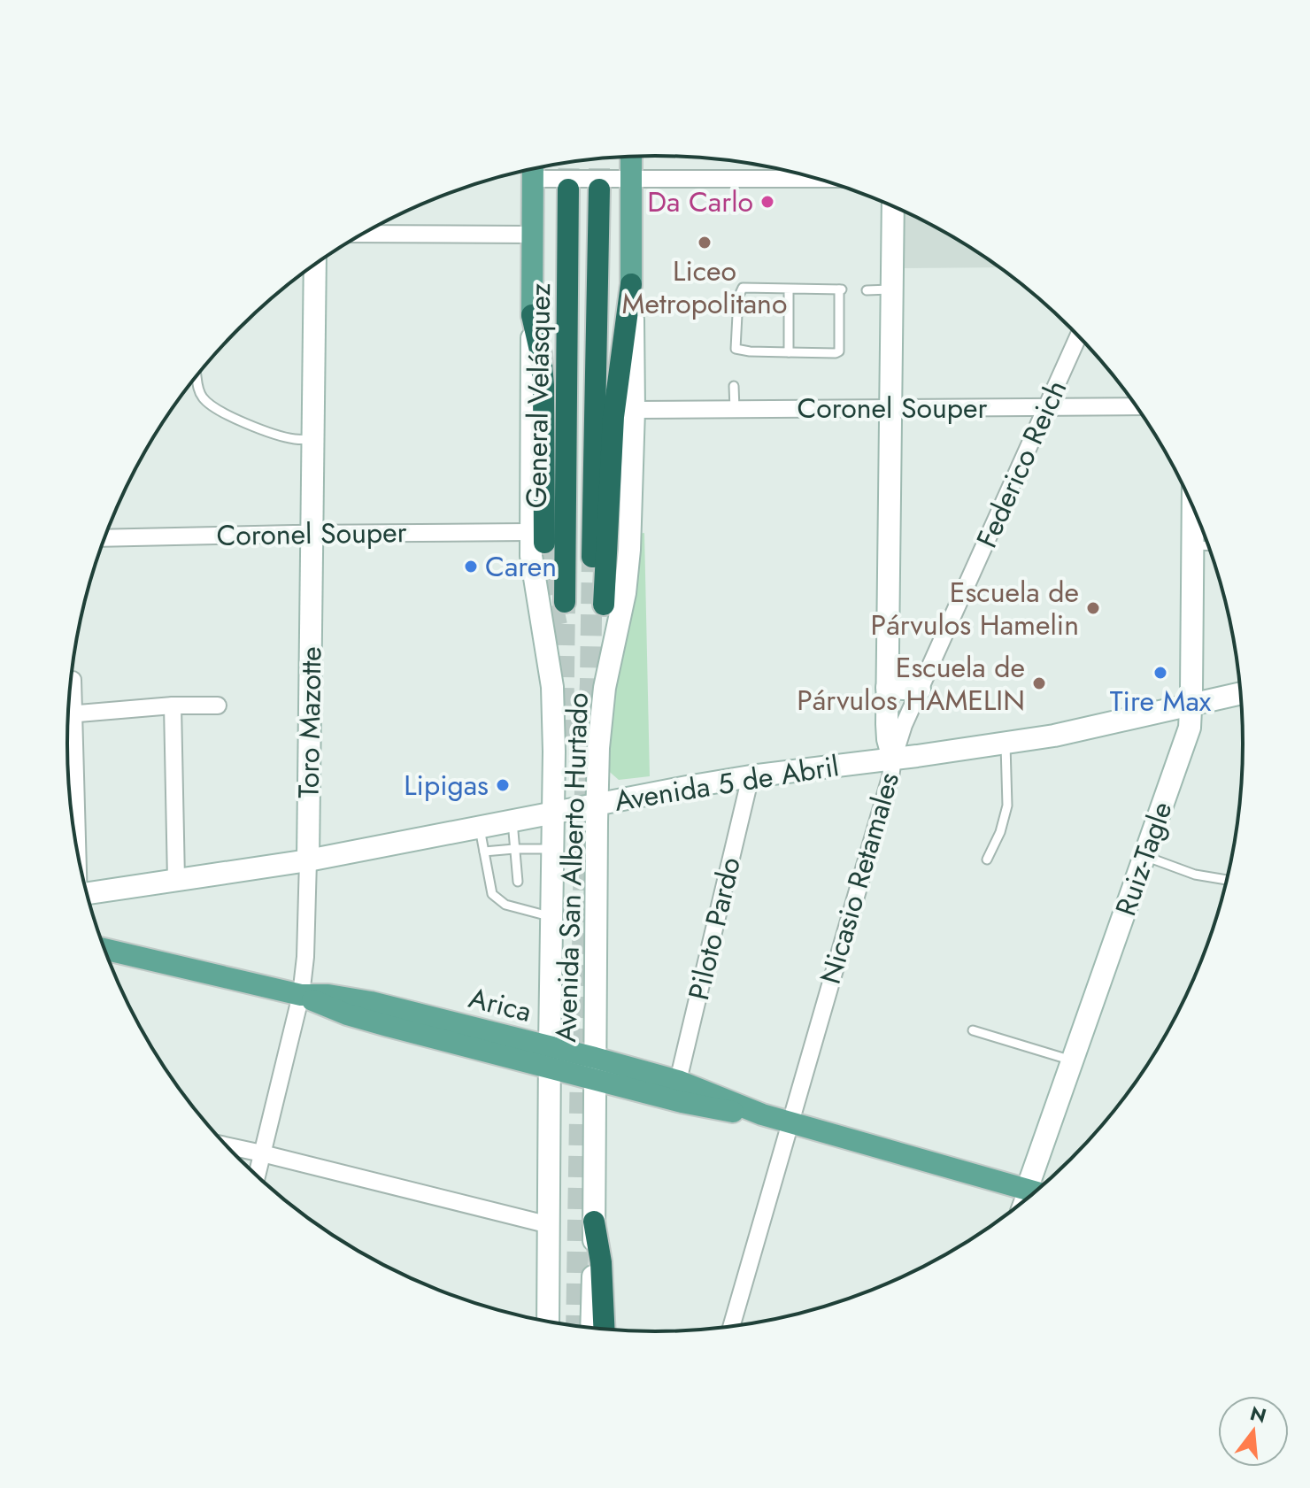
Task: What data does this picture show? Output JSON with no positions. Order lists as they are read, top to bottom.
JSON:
{
  "streets": {
    "highway": ["General Velásquez"],
    "main road": ["Avenida San Alberto Hurtado", "Arica"],
    "street": [
      "Coronel Souper",
      "Federico Reich",
      "Toro Mazotte",
      "Avenida 5 de Abril",
      "Ruiz-Tagle",
      "Nicasio Retamales",
      "Piloto Pardo"
    ]
  },
  "crossings": [
    ["Coronel Souper", "Federico Reich"],
    ["Coronel Souper", "Toro Mazotte"],
    ["Coronel Souper", "Avenida San Alberto Hurtado"],
    ["Coronel Souper", "Nicasio Retamales"],
    ["Federico Reich", "Avenida 5 de Abril"],
    ["Federico Reich", "Nicasio Retamales"],
    ["Toro Mazotte", "Avenida 5 de Abril"],
    ["Toro Mazotte", "Arica"],
    ["Avenida 5 de Abril", "Ruiz-Tagle"],
    ["Avenida 5 de Abril", "Avenida San Alberto Hurtado"],
    ["Avenida 5 de Abril", "Nicasio Retamales"],
    ["Avenida 5 de Abril", "Piloto Pardo"],
    ["Avenida San Alberto Hurtado", "Arica"],
    ["Nicasio Retamales", "Arica"],
    ["Piloto Pardo", "Arica"]
  ],
  "places": [
    "Da Carlo",
    "Liceo Metropolitano",
    "Caren",
    "Escuela de Párvulos Hamelin",
    "Tire Max",
    "Escuela de Párvulos HAMELIN",
    "Lipigas"
  ],
  "north": "top"
}
